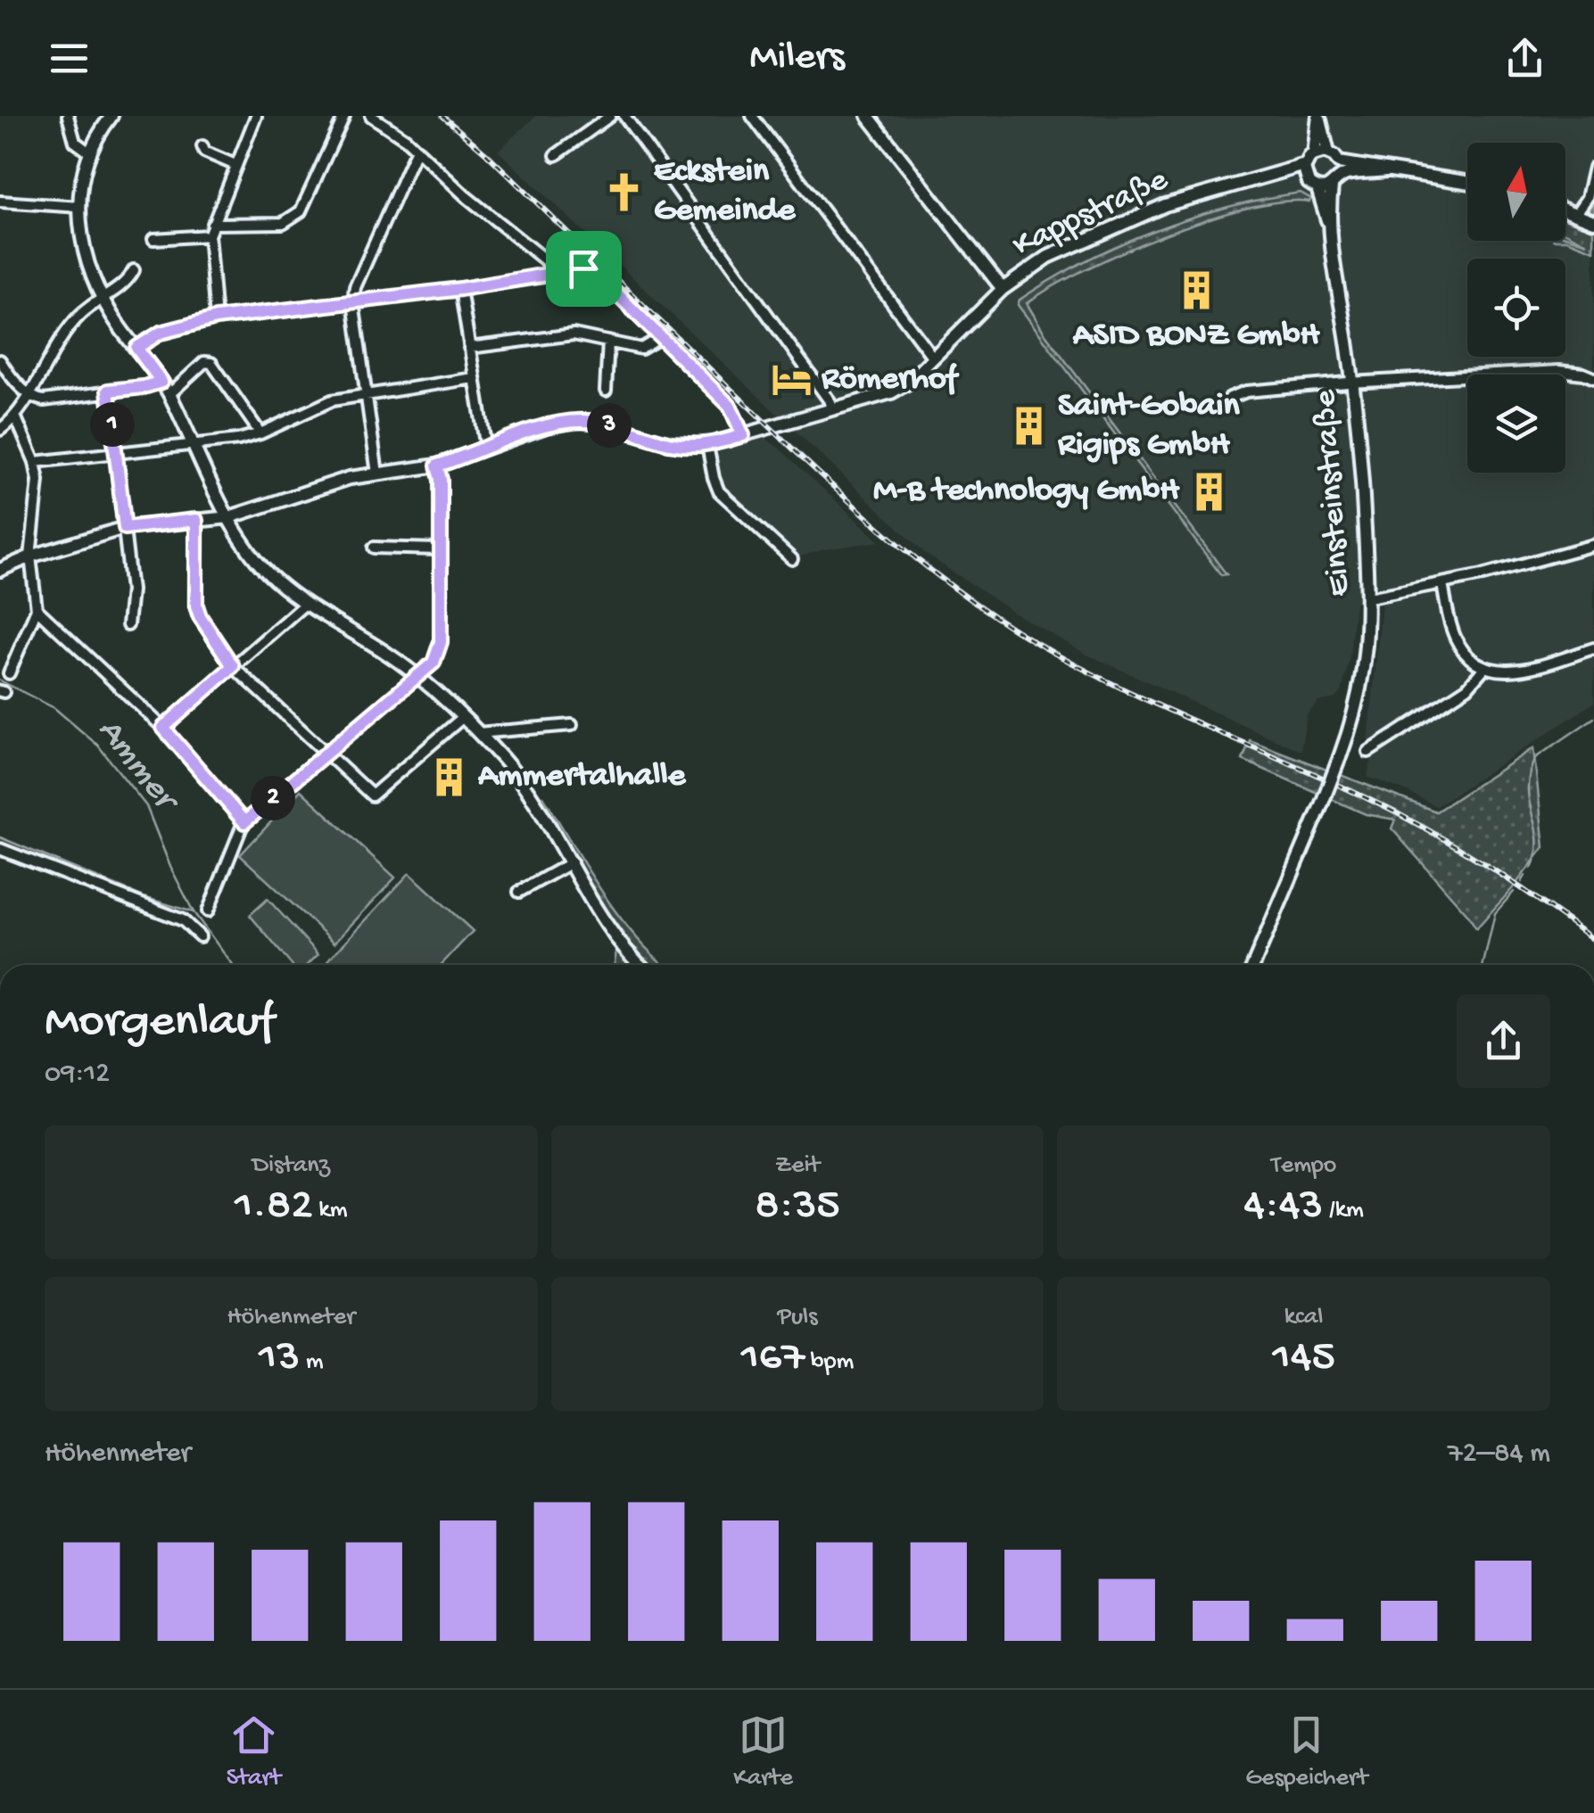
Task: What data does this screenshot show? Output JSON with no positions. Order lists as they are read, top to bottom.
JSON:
{
  "streets": {
    "street": ["Kappstraße", "Einsteinstraße"]
  },
  "crossings": [
    ["Kappstraße", "Einsteinstraße"]
  ],
  "water": ["Ammer"],
  "places": {
    "church": ["Eckstein Gemeinde"],
    "building": [
      "ASID BONZ GmbH",
      "Saint-Gobain Rigips GmbH",
      "M-B technology GmbH",
      "Ammertalhalle"
    ],
    "hotel": ["Römerhof"]
  },
  "north": "top",
  "page": {
    "header": "Milers",
    "pins": ["1", "3", "2"],
    "heading": ["Morgenlauf", "09:12"],
    "stats": [
      ["Distanz", "1.82 km"],
      ["Zeit", "8:35"],
      ["Tempo", "4:43 /km"],
      ["Höhenmeter", "13 m"],
      ["Puls", "167 bpm"],
      ["kcal", "145"]
    ],
    "chart": ["Höhenmeter", "72–84 m"],
    "tabs": ["Start", "Karte", "Gespeichert"]
  }
}
